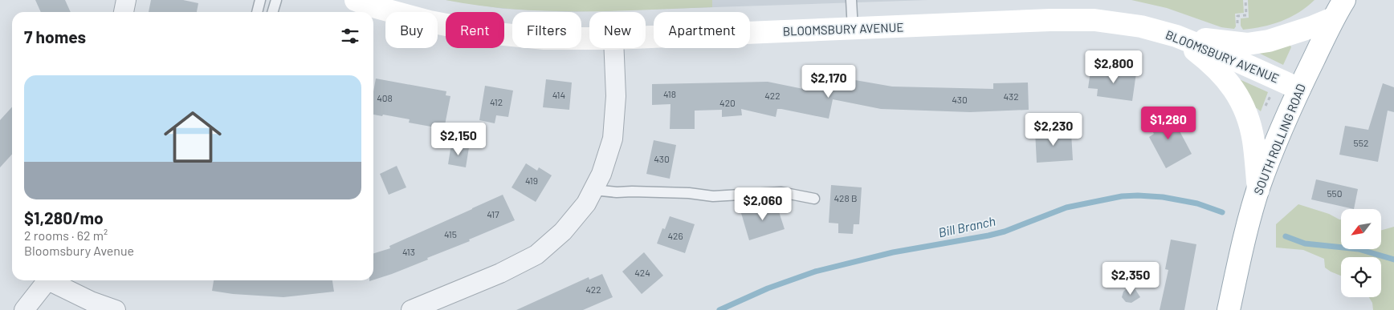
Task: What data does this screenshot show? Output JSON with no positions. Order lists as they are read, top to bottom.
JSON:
{
  "streets": {
    "main road": ["BLOOMSBURY AVENUE", "SOUTH ROLLING ROAD"]
  },
  "crossings": [
    ["BLOOMSBURY AVENUE", "SOUTH ROLLING ROAD"]
  ],
  "water": ["Bill Branch"],
  "house_numbers": [
    "418",
    "414",
    "422",
    "432",
    "408",
    "430",
    "412",
    "420",
    "552",
    "430",
    "419",
    "550",
    "428 B",
    "417",
    "415",
    "426",
    "413",
    "424",
    "422"
  ],
  "north": "bottom left",
  "page": {
    "chip": [
      "Buy",
      "Rent",
      "Filters",
      "New",
      "Apartment"
    ],
    "heading": "7 homes",
    "price": [
      "$2,800",
      "$2,170",
      "$1,280",
      "$2,230",
      "$2,150",
      "$2,060",
      "$2,350"
    ],
    "list": [
      {
        "name": "$1,280/mo",
        "note": "2 rooms · 62 m² · Bloomsbury Avenue"
      }
    ]
  }
}
